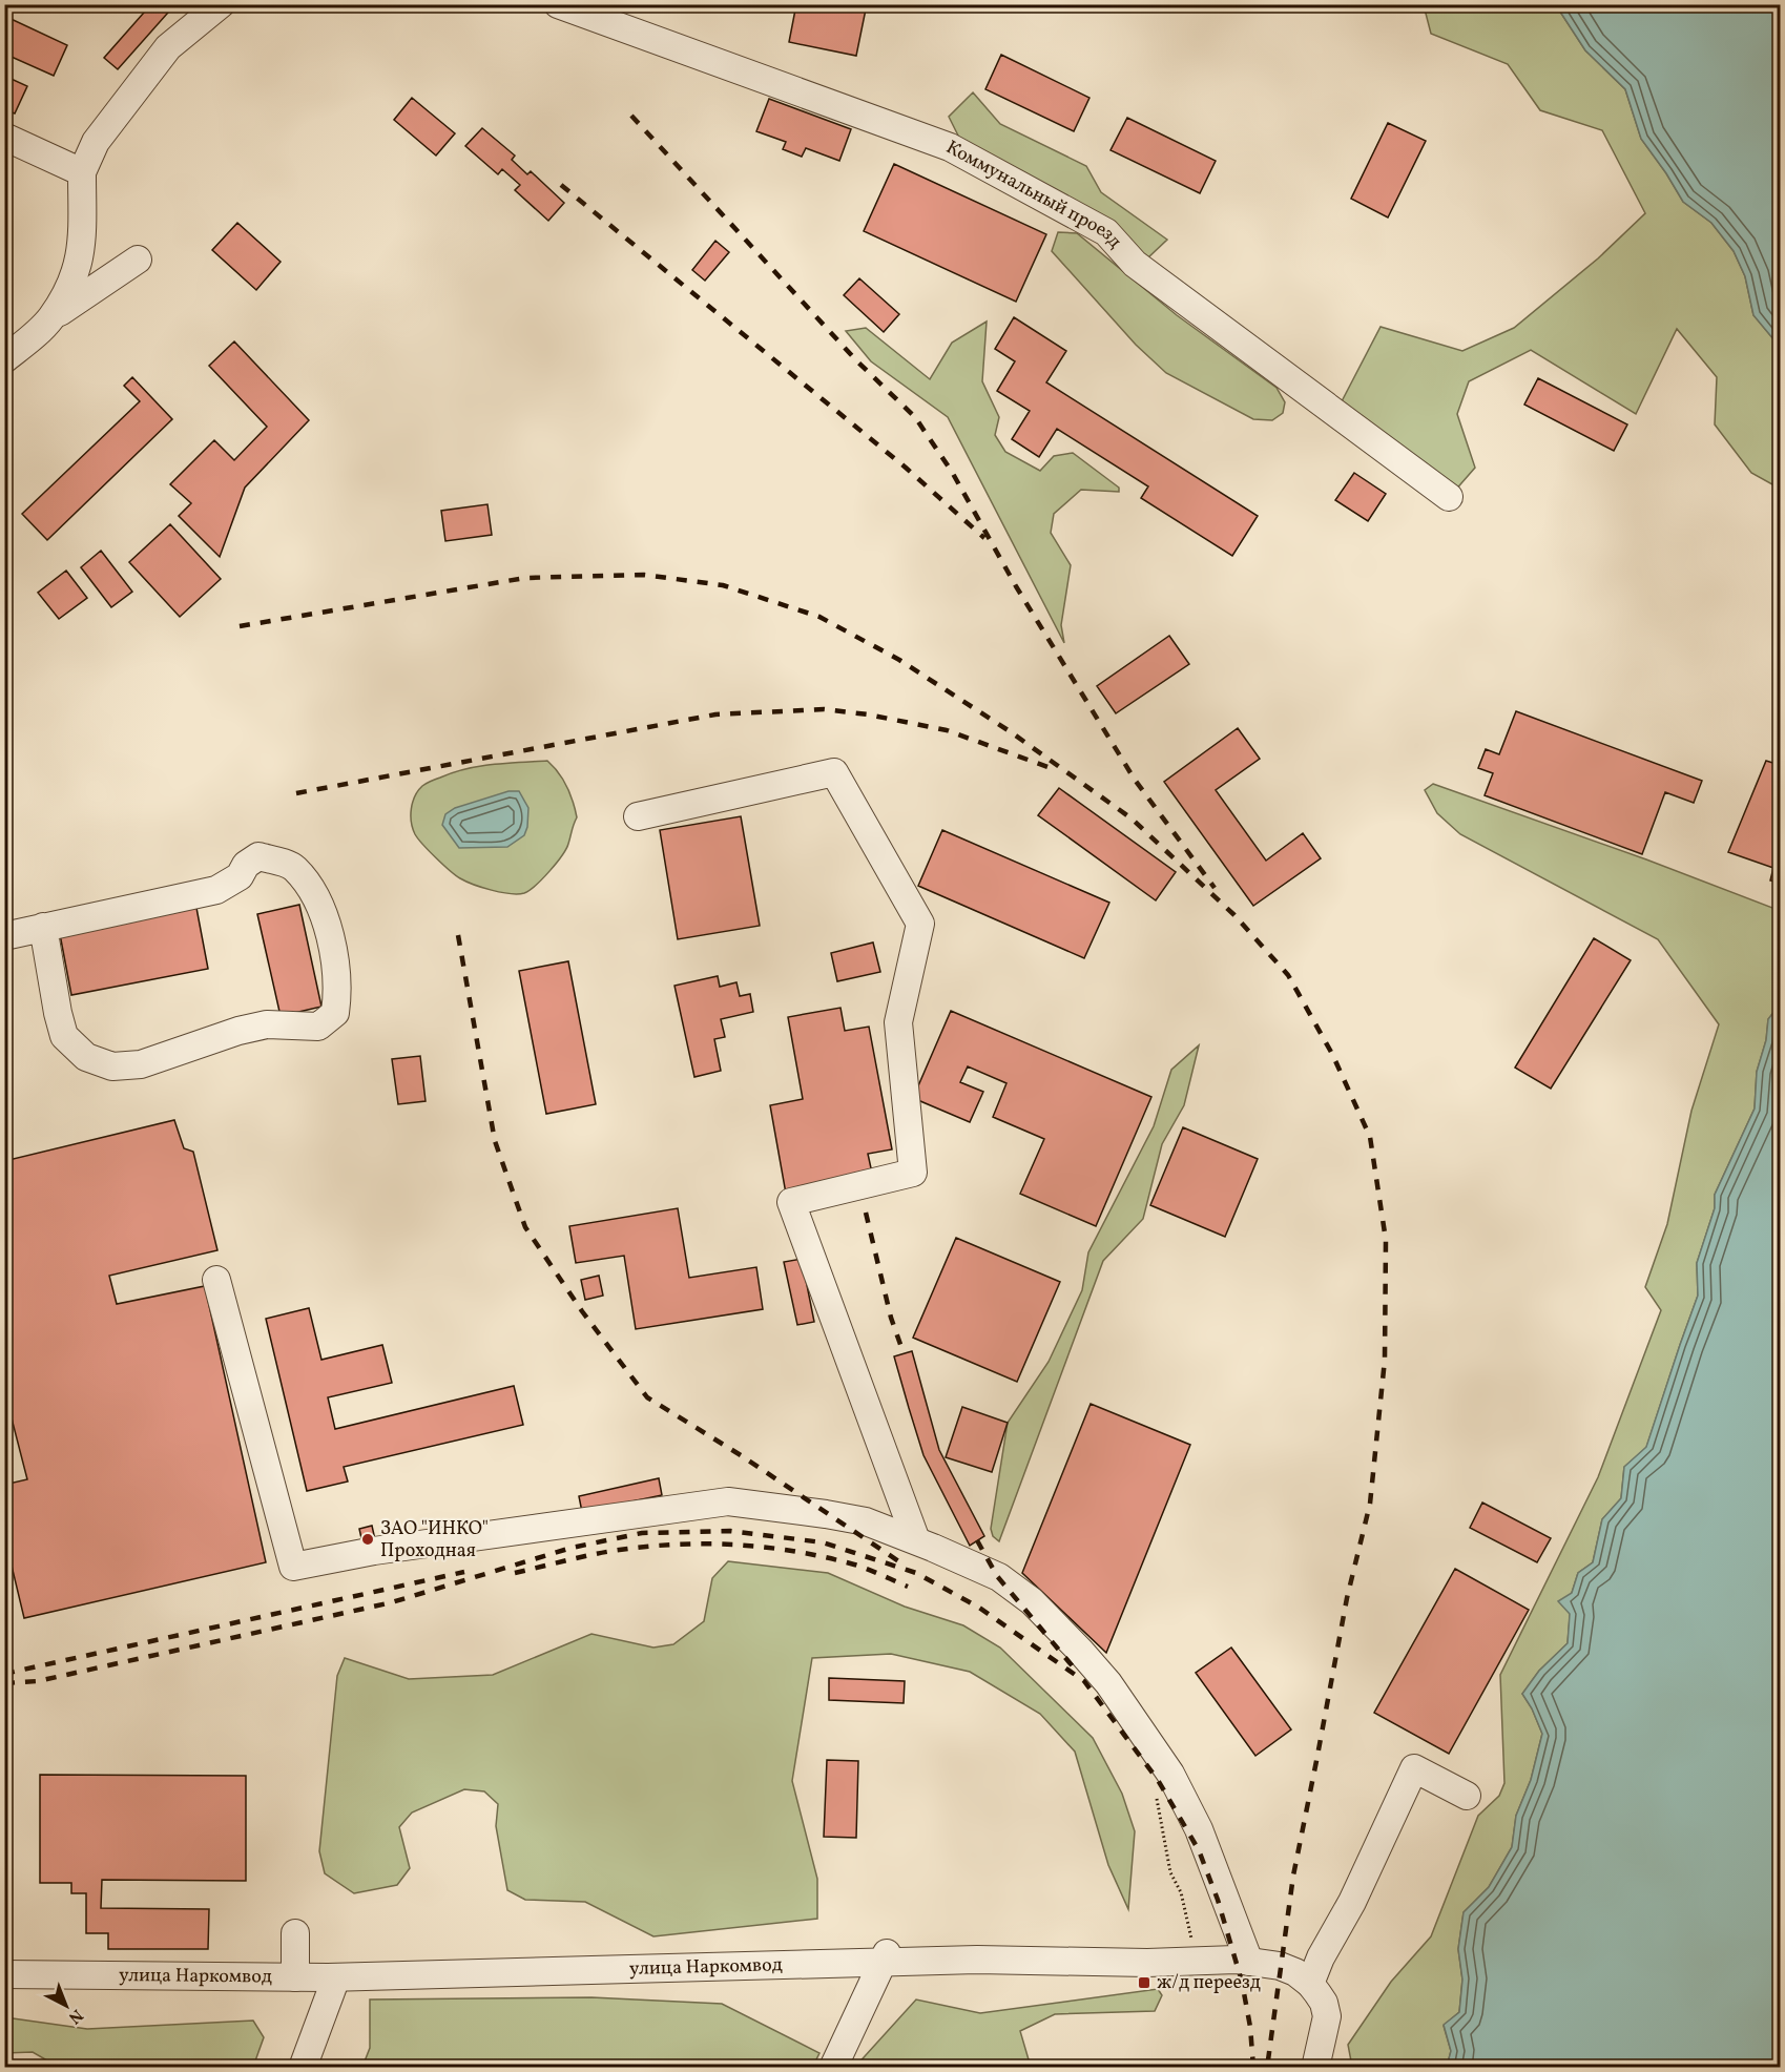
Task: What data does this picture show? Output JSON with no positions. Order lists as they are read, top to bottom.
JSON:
{
  "streets": {
    "street": ["Коммунальный проезд", "улица Наркомвод"]
  },
  "places": {
    "other": ["ЗАО \"ИНКО\" Проходная"],
    "transit": ["ж/д переезд"]
  },
  "north": "bottom right"
}
